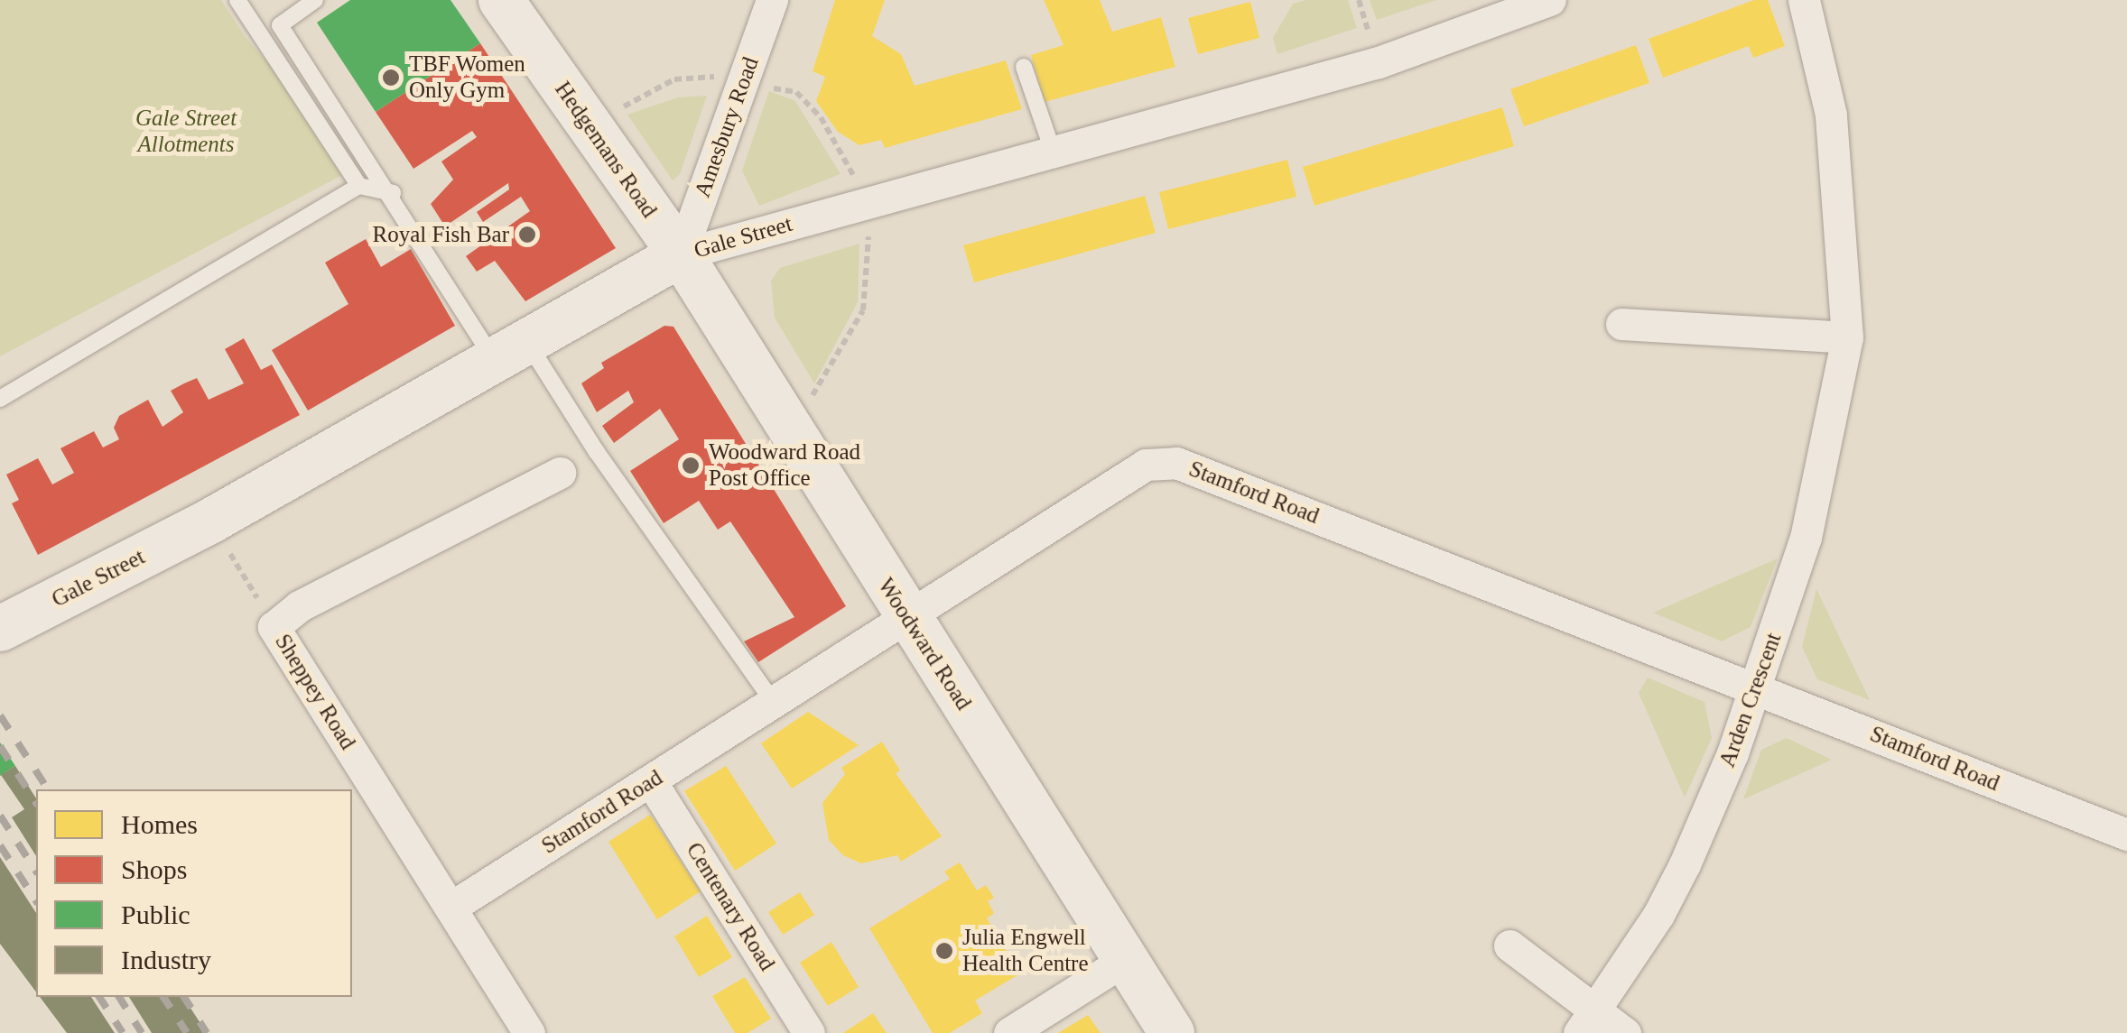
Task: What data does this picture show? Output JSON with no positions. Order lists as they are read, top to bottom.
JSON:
{
  "streets": {
    "street": [
      "Amesbury Road",
      "Hedgemans Road",
      "Gale Street",
      "Stamford Road",
      "Woodward Road",
      "Sheppey Road",
      "Arden Crescent",
      "Centenary Road"
    ]
  },
  "crossings": [
    ["Amesbury Road", "Hedgemans Road"],
    ["Amesbury Road", "Gale Street"],
    ["Amesbury Road", "Woodward Road"],
    ["Hedgemans Road", "Gale Street"],
    ["Hedgemans Road", "Woodward Road"],
    ["Gale Street", "Woodward Road"],
    ["Stamford Road", "Woodward Road"],
    ["Stamford Road", "Sheppey Road"],
    ["Stamford Road", "Arden Crescent"],
    ["Stamford Road", "Centenary Road"]
  ],
  "parks": ["Gale Street Allotments"],
  "places": [
    "TBF Women Only Gym",
    "Royal Fish Bar",
    "Woodward Road Post Office",
    "Julia Engwell Health Centre"
  ],
  "legend": [
    "Homes",
    "Shops",
    "Public",
    "Industry"
  ]
}
